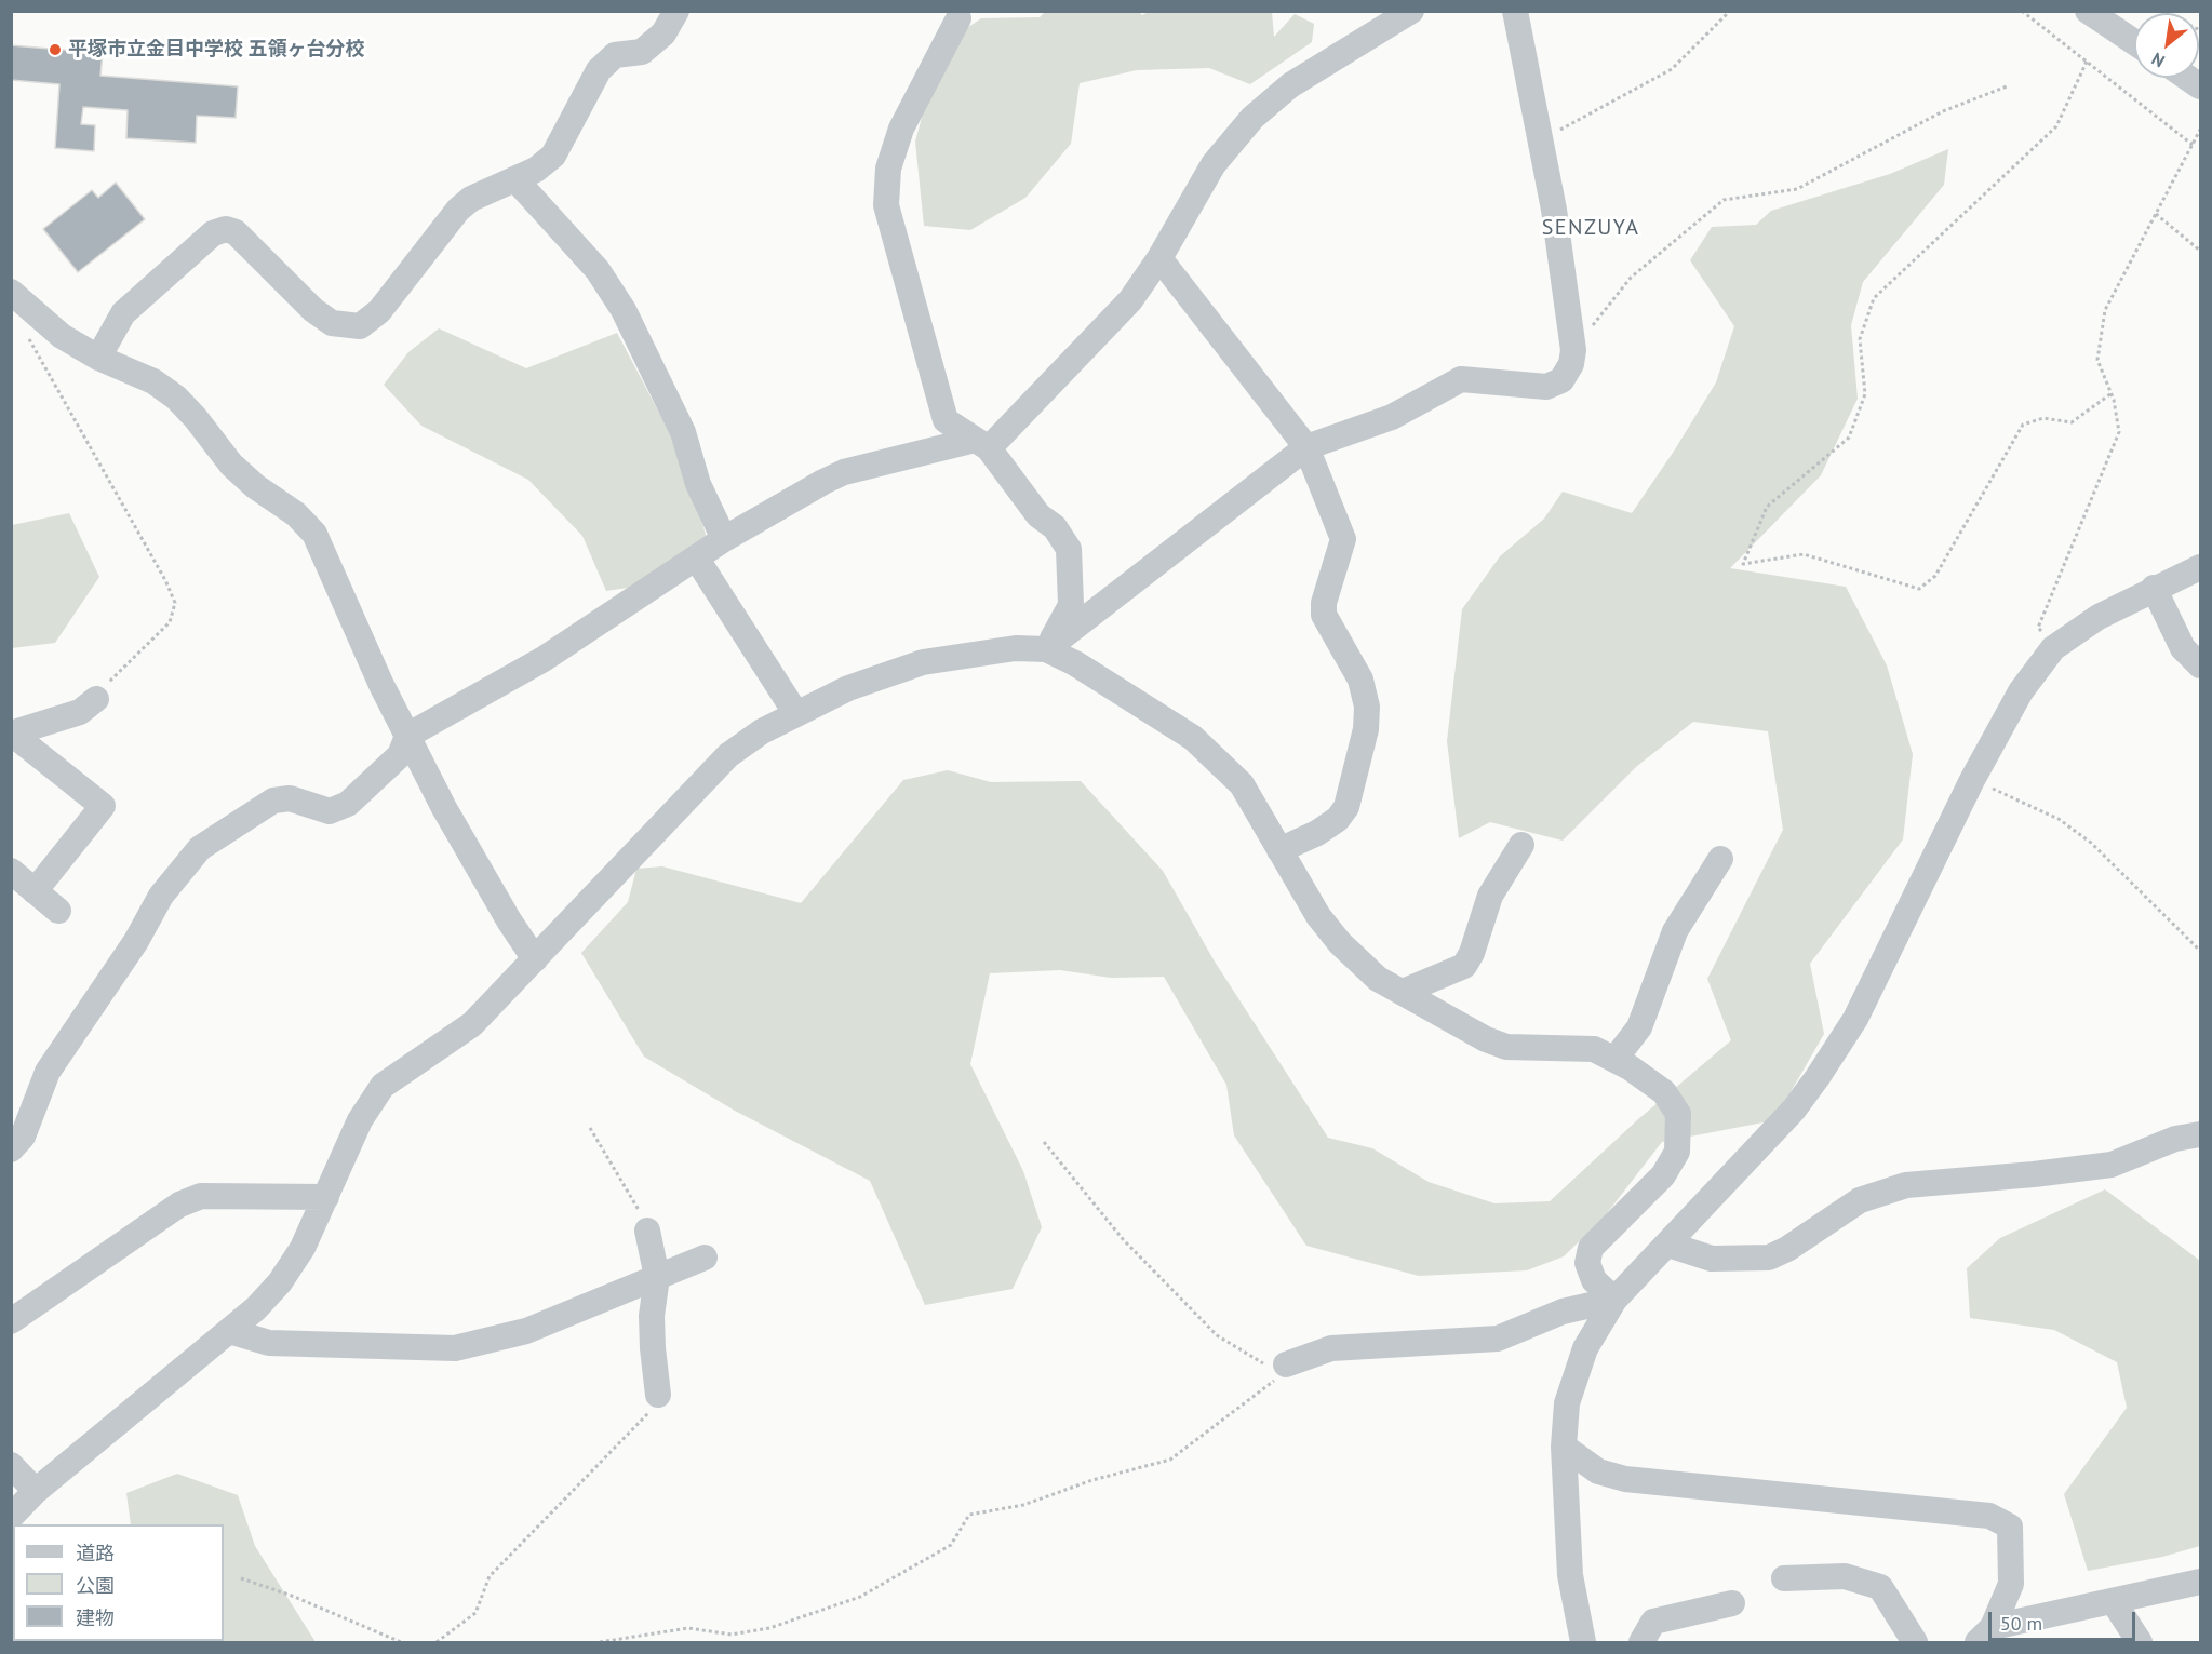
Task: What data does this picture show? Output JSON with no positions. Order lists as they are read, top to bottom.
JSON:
{
  "districts": ["SENZUYA"],
  "places": ["平塚市立金目中学校 五領ヶ台分校"],
  "legend": ["道路", "公園", "建物"],
  "scale_bar": "50 m",
  "north": "bottom left"
}
